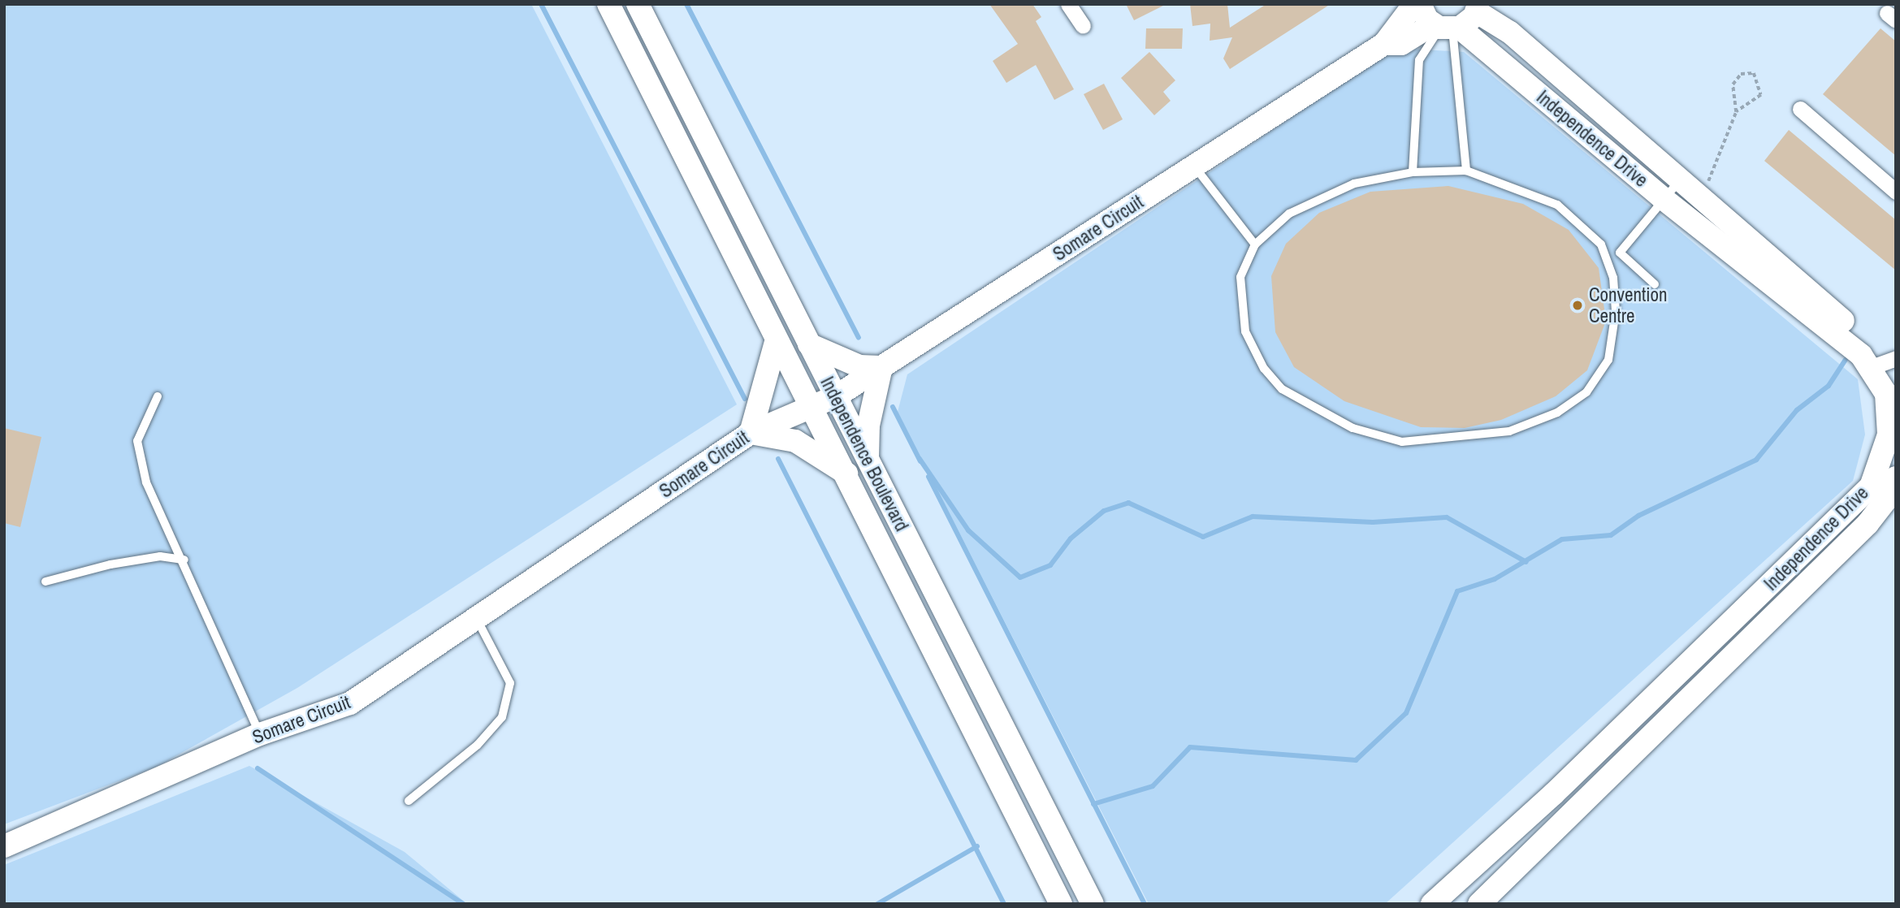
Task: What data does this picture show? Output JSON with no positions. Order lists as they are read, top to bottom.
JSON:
{
  "streets": {
    "street": ["Independence Drive", "Somare Circuit", "Independence Boulevard"]
  },
  "crossings": [
    ["Independence Drive", "Somare Circuit"],
    ["Somare Circuit", "Independence Boulevard"]
  ],
  "places": ["Convention Centre"]
}
